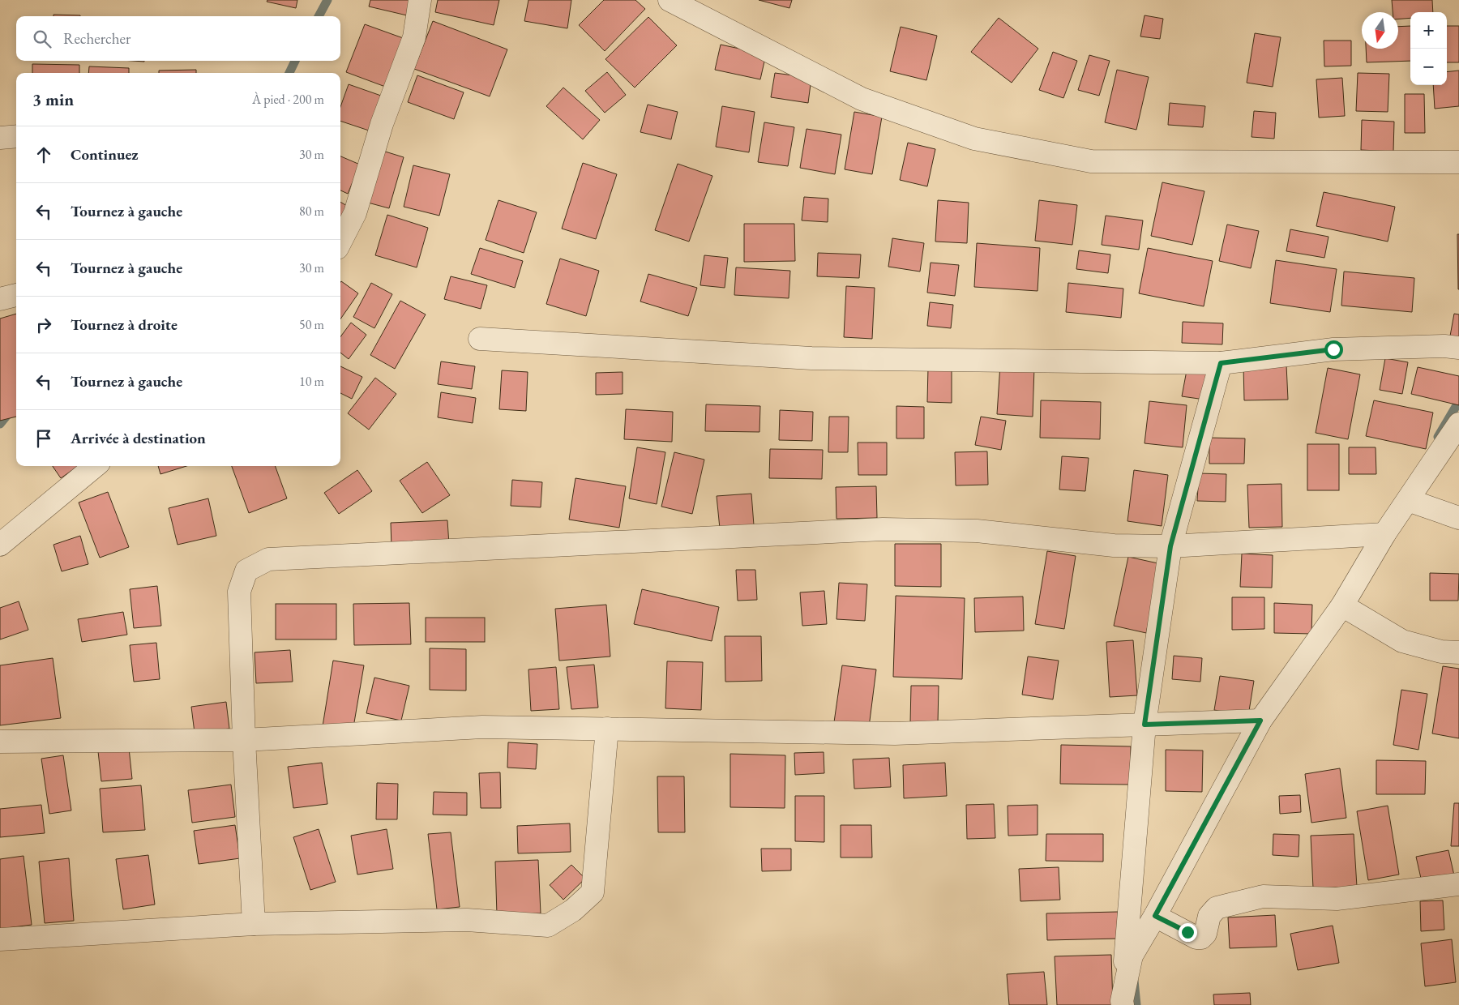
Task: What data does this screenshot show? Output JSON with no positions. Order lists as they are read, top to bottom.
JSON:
{
  "north": "bottom",
  "page": {
    "map_buttons": ["+", "−"],
    "search": "Rechercher",
    "heading": ["3 min", "À pied · 200 m"],
    "list": [
      ["Continuez", "30 m"],
      ["Tournez à gauche", "80 m"],
      ["Tournez à gauche", "30 m"],
      ["Tournez à droite", "50 m"],
      ["Tournez à gauche", "10 m"],
      "Arrivée à destination"
    ]
  }
}
